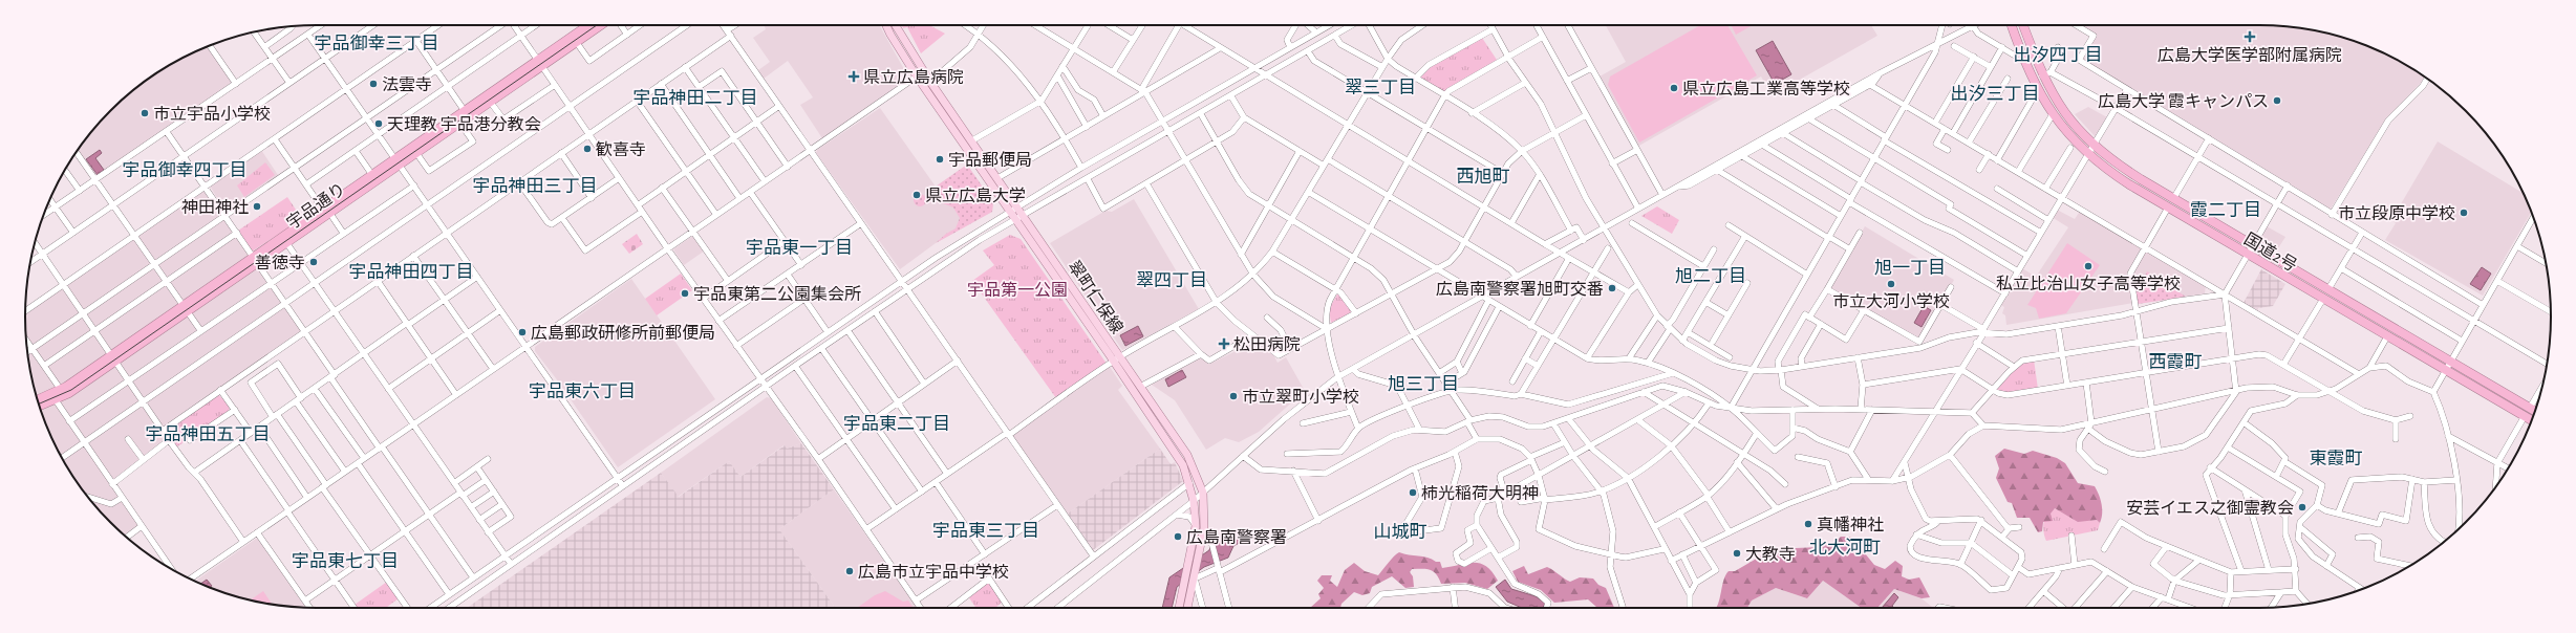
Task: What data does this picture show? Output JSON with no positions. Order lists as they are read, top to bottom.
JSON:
{
  "streets": {
    "highway": ["宇品通り", "国道2号"],
    "main road": ["翠町仁保線"]
  },
  "districts": [
    "宇品御幸三丁目",
    "出汐四丁目",
    "翠三丁目",
    "出汐三丁目",
    "宇品神田二丁目",
    "宇品御幸四丁目",
    "西旭町",
    "宇品神田三丁目",
    "霞二丁目",
    "宇品東一丁目",
    "旭一丁目",
    "宇品神田四丁目",
    "旭二丁目",
    "翠四丁目",
    "西霞町",
    "旭三丁目",
    "宇品東六丁目",
    "宇品東二丁目",
    "宇品神田五丁目",
    "東霞町",
    "宇品東三丁目",
    "山城町",
    "北大河町",
    "宇品東七丁目"
  ],
  "parks": ["宇品第一公園"],
  "places": {
    "health": ["広島大学医学部附属病院", "県立広島病院", "松田病院"],
    "other": [
      "法雲寺",
      "県立広島工業高等学校",
      "広島大学 霞キャンパス",
      "市立宇品小学校",
      "天理教 宇品港分教会",
      "歓喜寺",
      "宇品郵便局",
      "県立広島大学",
      "神田神社",
      "市立段原中学校",
      "善徳寺",
      "私立比治山女子高等学校",
      "市立大河小学校",
      "広島南警察署旭町交番",
      "宇品東第二公園集会所",
      "広島郵政研修所前郵便局",
      "市立翠町小学校",
      "柿光稲荷大明神",
      "安芸イエス之御霊教会",
      "真幡神社",
      "広島南警察署",
      "大教寺",
      "広島市立宇品中学校"
    ]
  }
}
